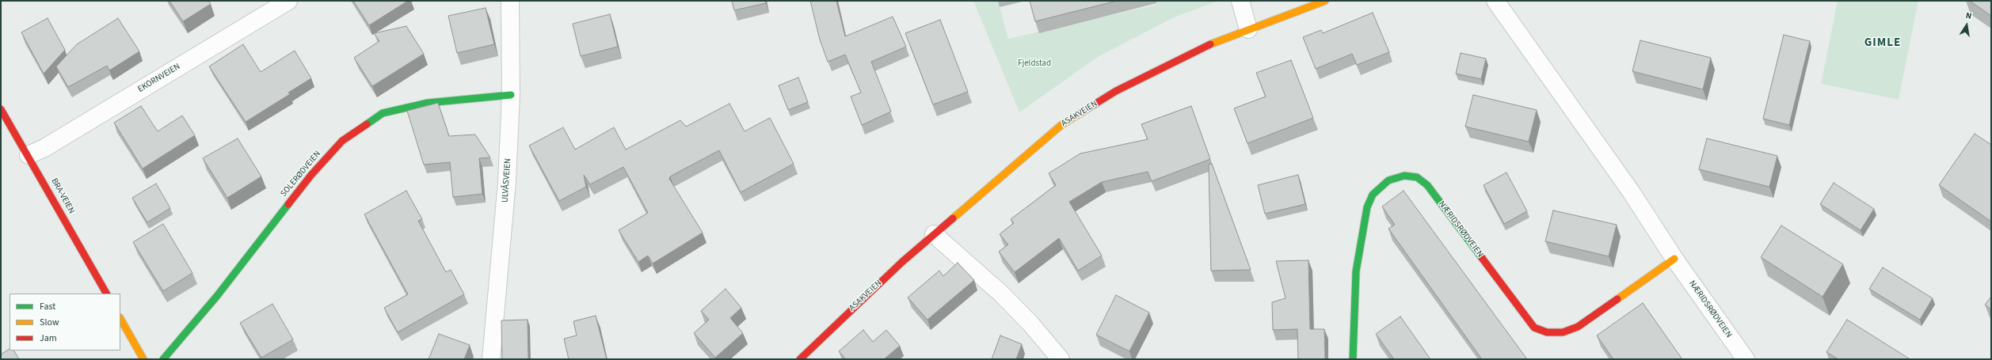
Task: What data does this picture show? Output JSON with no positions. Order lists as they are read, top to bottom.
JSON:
{
  "streets": {
    "street": [
      "EKORNVEIEN",
      "ASAKVEIEN",
      "SOLERØDVEIEN",
      "ULVÅSVEIEN",
      "BRA-VEIEN",
      "NÆRIDSRØDVEIEN"
    ]
  },
  "crossings": [
    ["EKORNVEIEN", "BRA-VEIEN"],
    ["SOLERØDVEIEN", "ULVÅSVEIEN"]
  ],
  "districts": ["GIMLE"],
  "parks": ["Fjeldstad"],
  "legend": ["Fast", "Slow", "Jam"],
  "north": "top"
}
